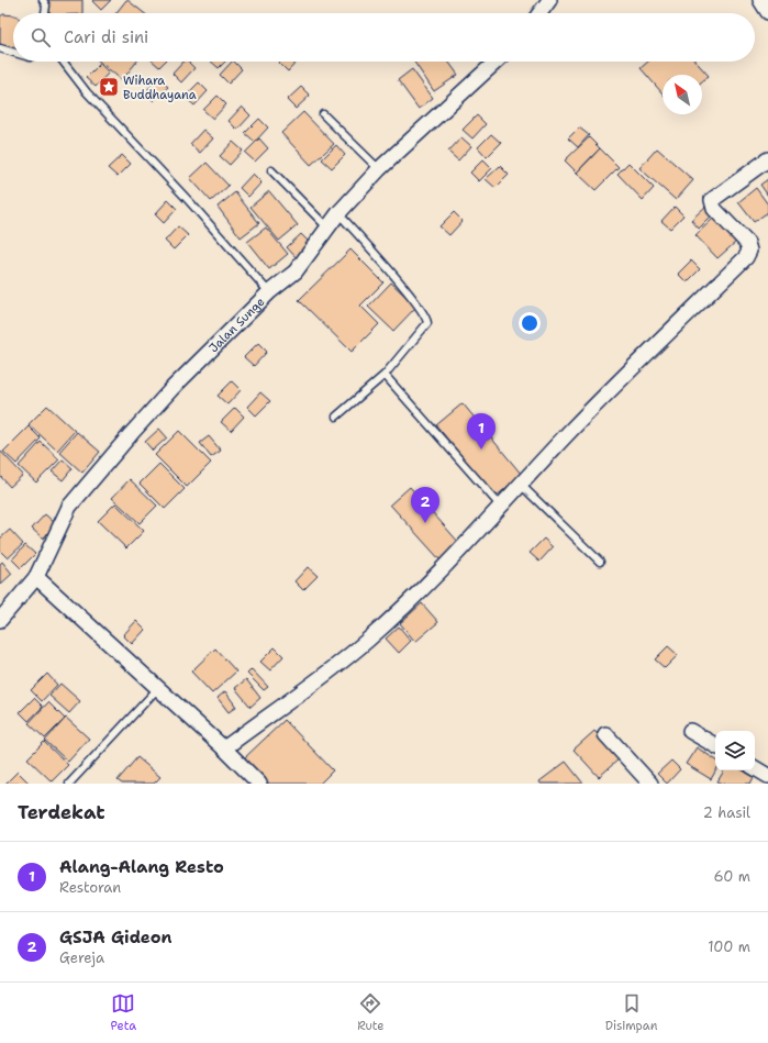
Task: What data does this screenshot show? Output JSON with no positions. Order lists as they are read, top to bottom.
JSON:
{
  "streets": {
    "street": ["Jalan Sunge"]
  },
  "places": {
    "place": ["Wihara Buddhayana"]
  },
  "north": "top left",
  "page": {
    "search": "Cari di sini",
    "pins": ["1", "2"],
    "heading": ["Terdekat", "2 hasil"],
    "list": [
      {
        "mark": "1",
        "name": "Alang-Alang Resto",
        "note": "Restoran",
        "value": "60 m"
      },
      {
        "mark": "2",
        "name": "GSJA Gideon",
        "note": "Gereja",
        "value": "100 m"
      }
    ],
    "nav": ["Peta", "Rute", "Disimpan"]
  }
}
